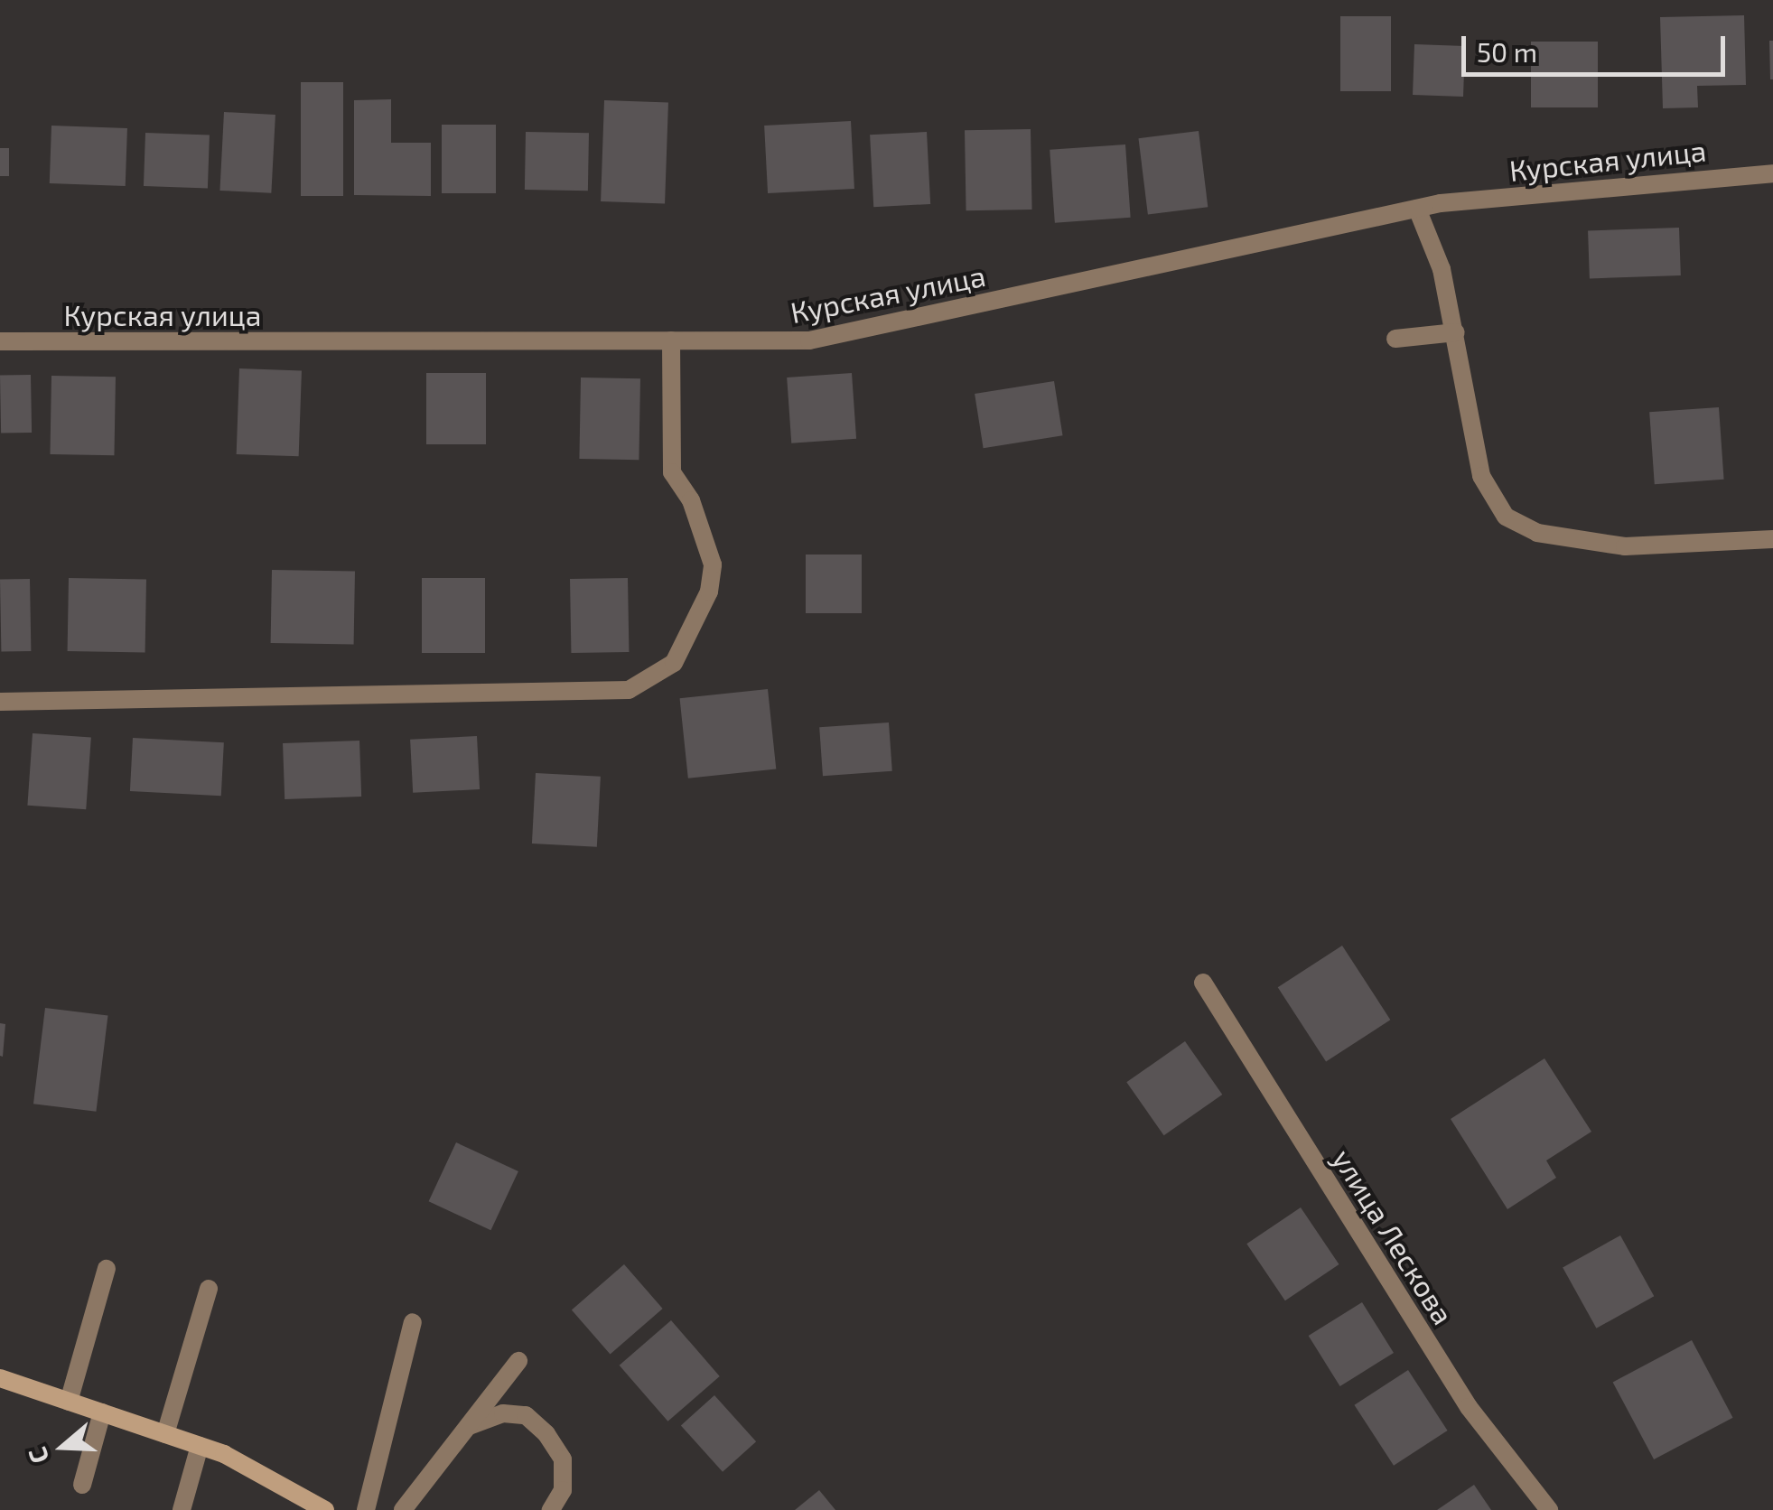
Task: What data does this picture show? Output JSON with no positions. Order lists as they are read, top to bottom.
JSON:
{
  "streets": {
    "street": ["Курская улица", "улица Лескова"]
  },
  "scale_bar": "50 m",
  "north": "left"
}
